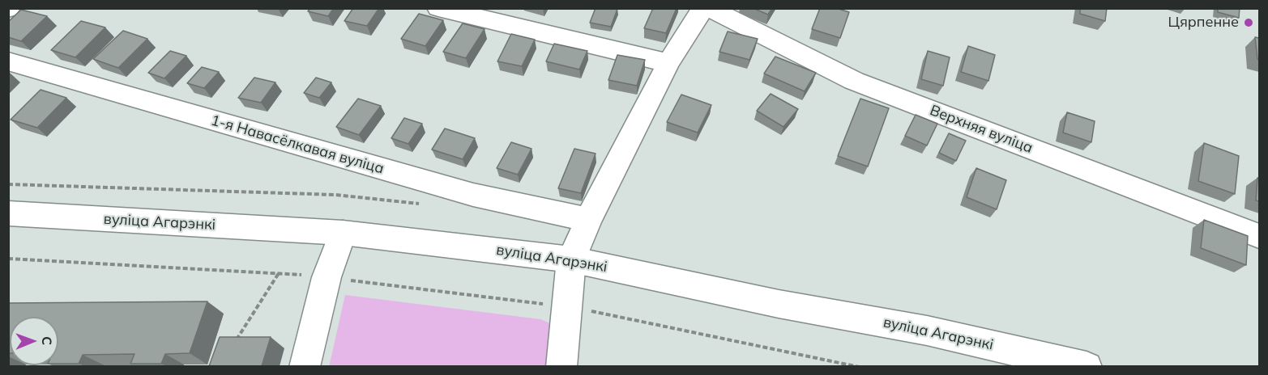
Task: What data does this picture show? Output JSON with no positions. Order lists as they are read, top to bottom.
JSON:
{
  "streets": {
    "street": ["Верхняя вуліца", "1-я Навасёлкавая вуліца", "вуліца Агарэнкі"]
  },
  "places": ["Цярпенне"],
  "north": "right"
}
